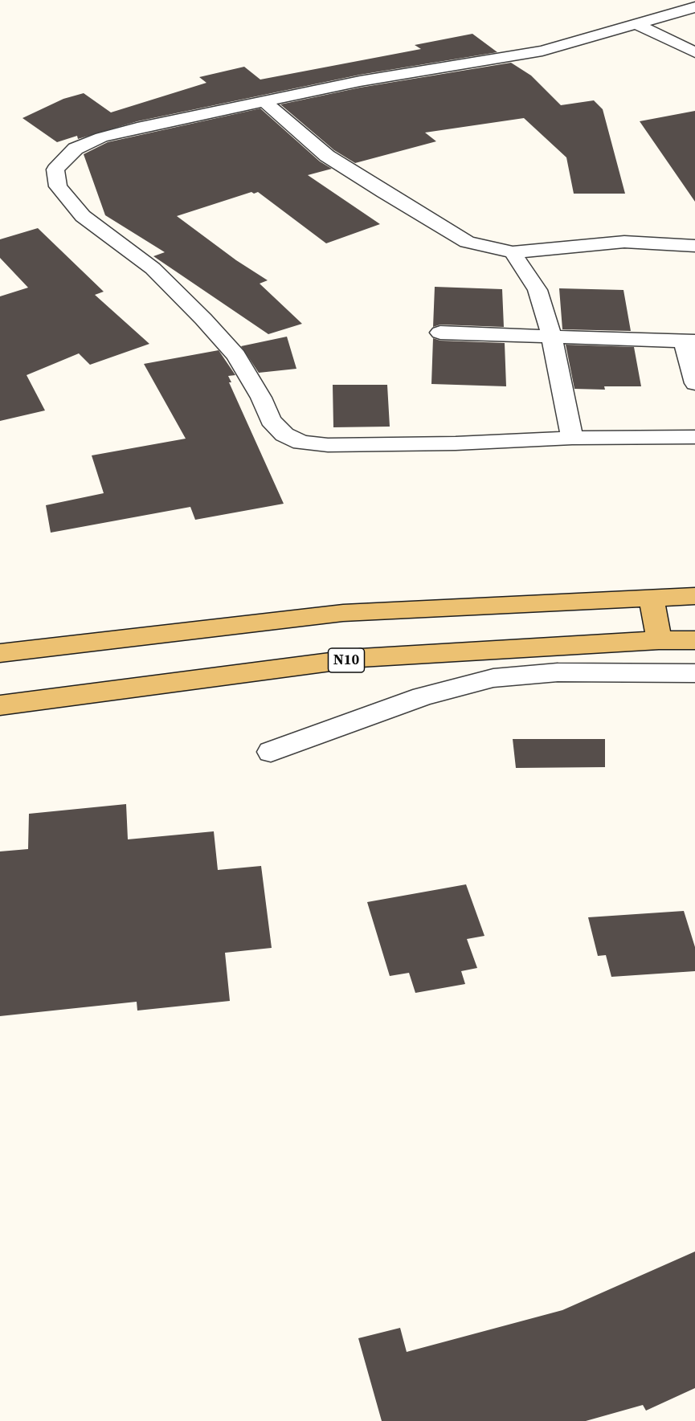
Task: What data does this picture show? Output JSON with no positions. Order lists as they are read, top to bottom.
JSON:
{
  "streets": {
    "main road": ["N10"]
  }
}
